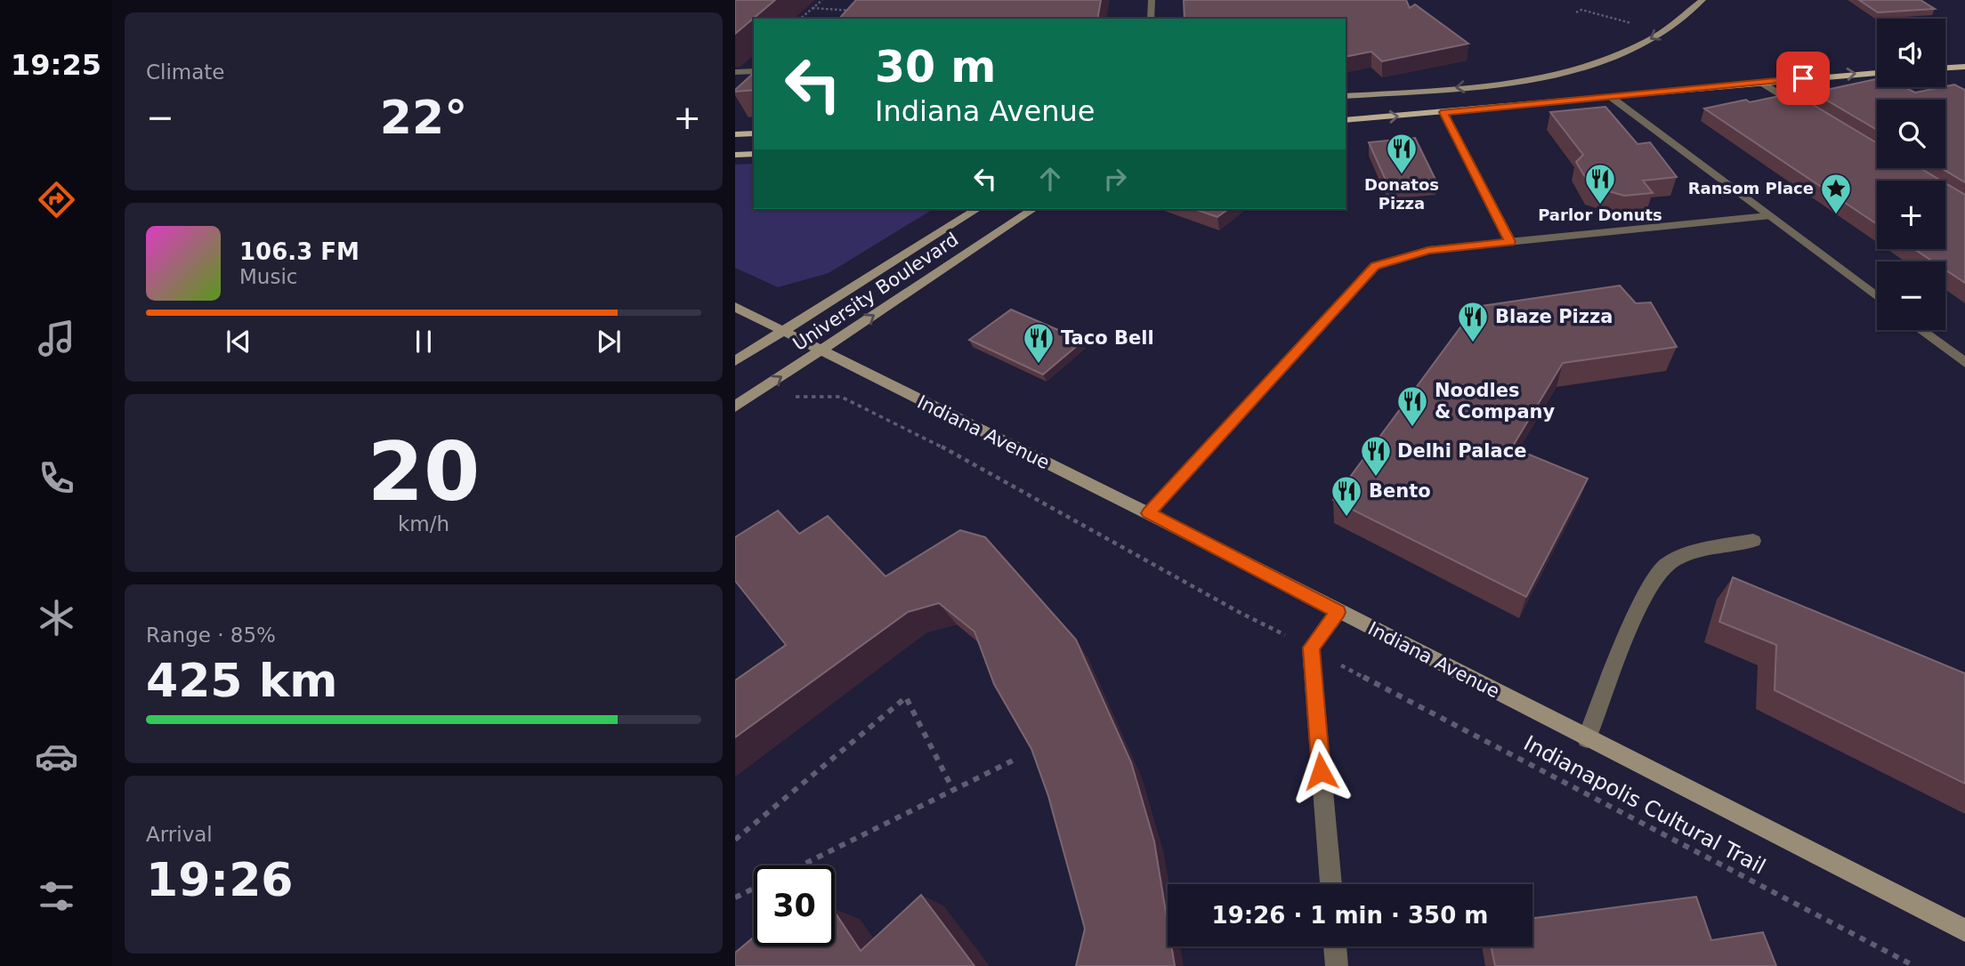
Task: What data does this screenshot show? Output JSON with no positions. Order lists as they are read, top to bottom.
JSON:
{
  "streets": {
    "main road": ["University Boulevard", "Indiana Avenue"],
    "path": ["Indianapolis Cultural Trail"]
  },
  "crossings": [
    ["University Boulevard", "Indiana Avenue"]
  ],
  "places": {
    "restaurant": [
      "Donatos Pizza",
      "Parlor Donuts",
      "Blaze Pizza",
      "Taco Bell",
      "Noodles & Company",
      "Delhi Palace",
      "Bento"
    ],
    "place": ["Ransom Place"]
  },
  "page": {
    "tabs": "19:25",
    "tile": [
      "Climate",
      ["20", "km/h"],
      ["Range · 85%", "425 km"],
      ["Arrival", "19:26"]
    ],
    "map_buttons": ["+", "−"],
    "turn": ["30 m", "Indiana Avenue"],
    "heat": ["−", "22°", "+"],
    "song": ["106.3 FM", "Music"],
    "limit": "30",
    "trip": "19:26 · 1 min · 350 m"
  }
}
